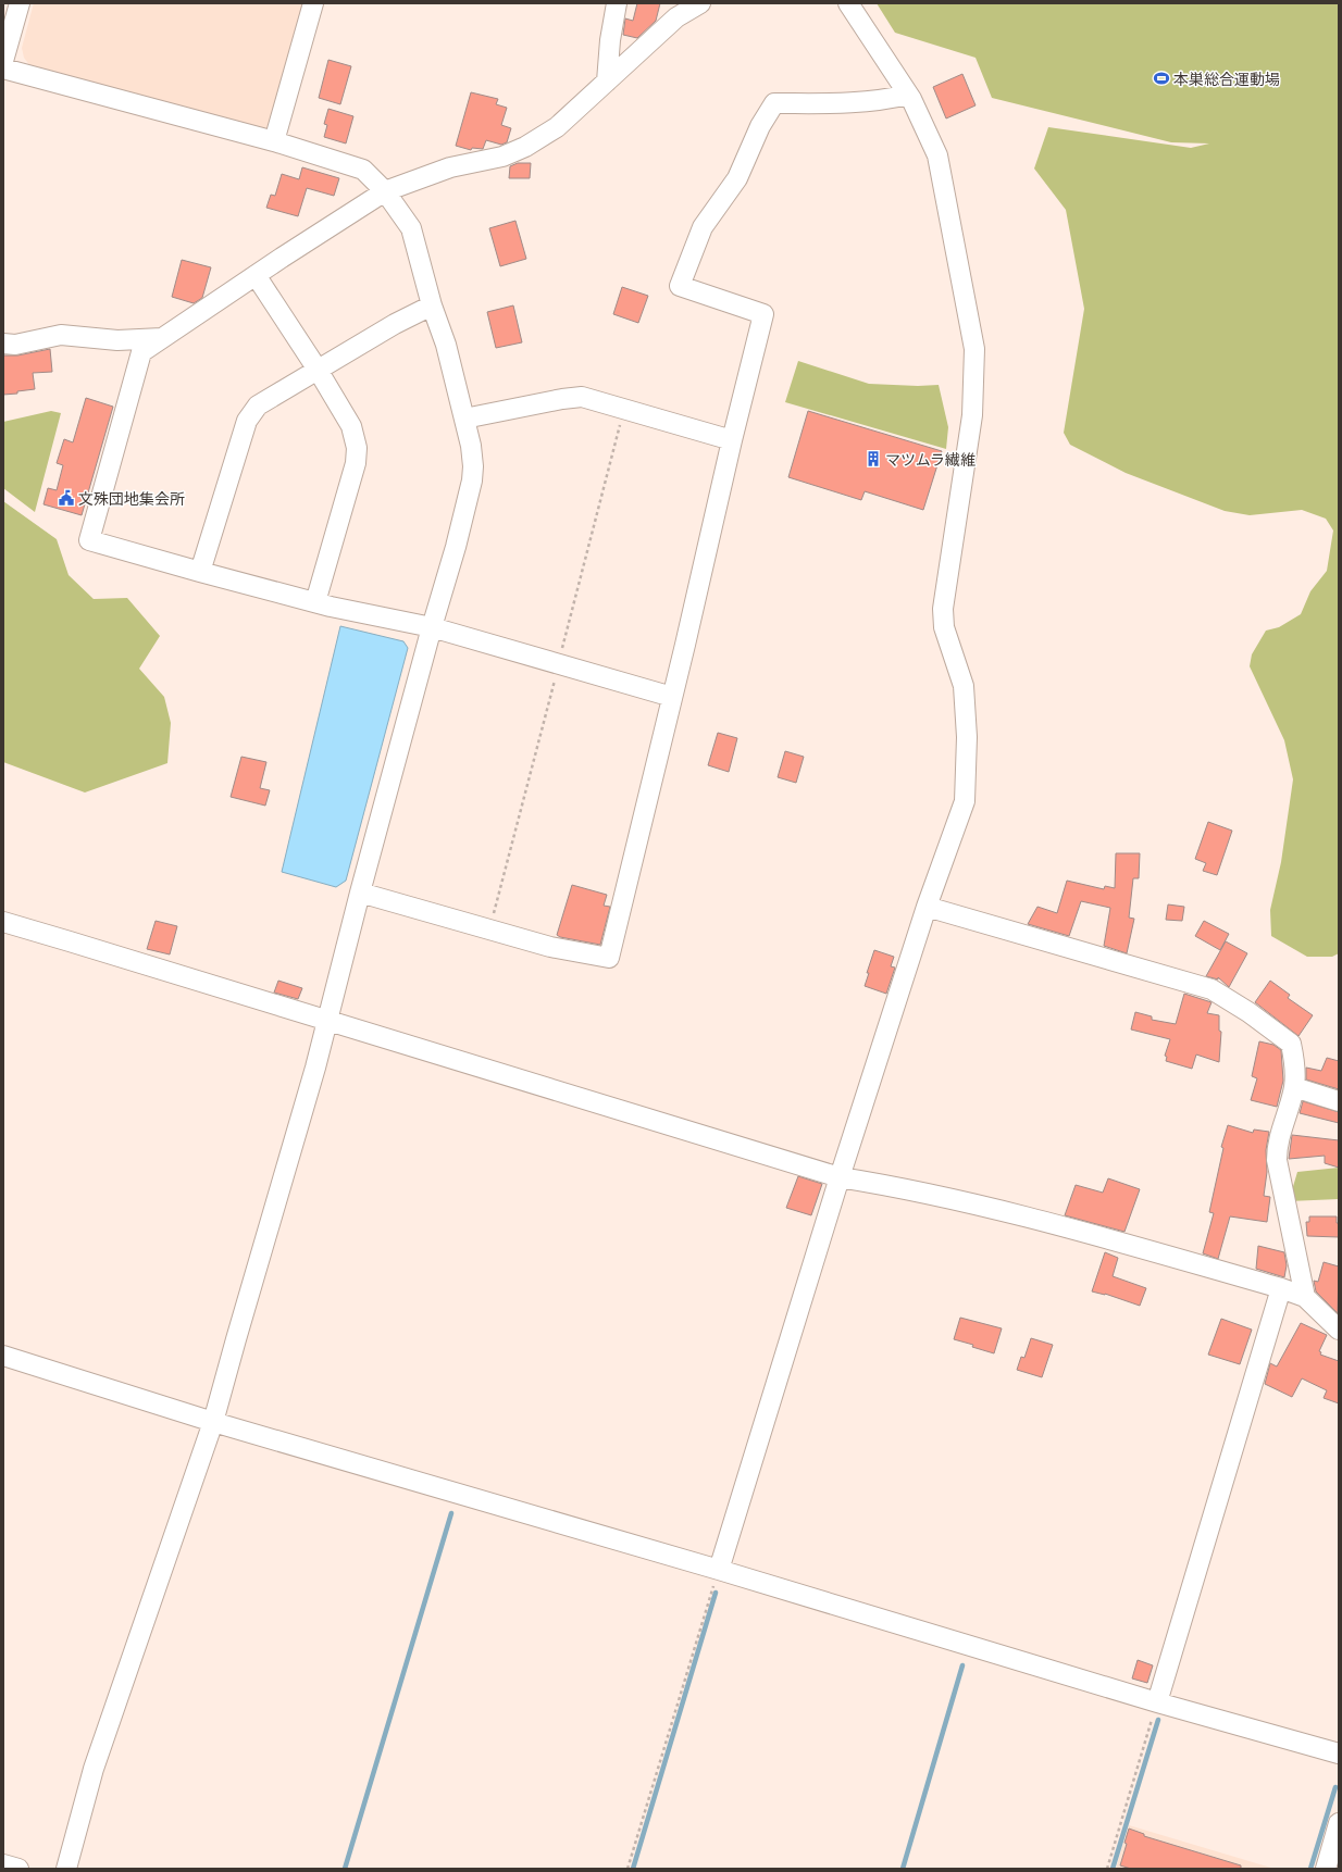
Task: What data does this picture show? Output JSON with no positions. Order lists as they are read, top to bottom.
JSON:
{
  "places": {
    "sports": ["本巣総合運動場"],
    "building": ["マツムラ繊維"],
    "public building": ["文殊団地集会所"]
  }
}
